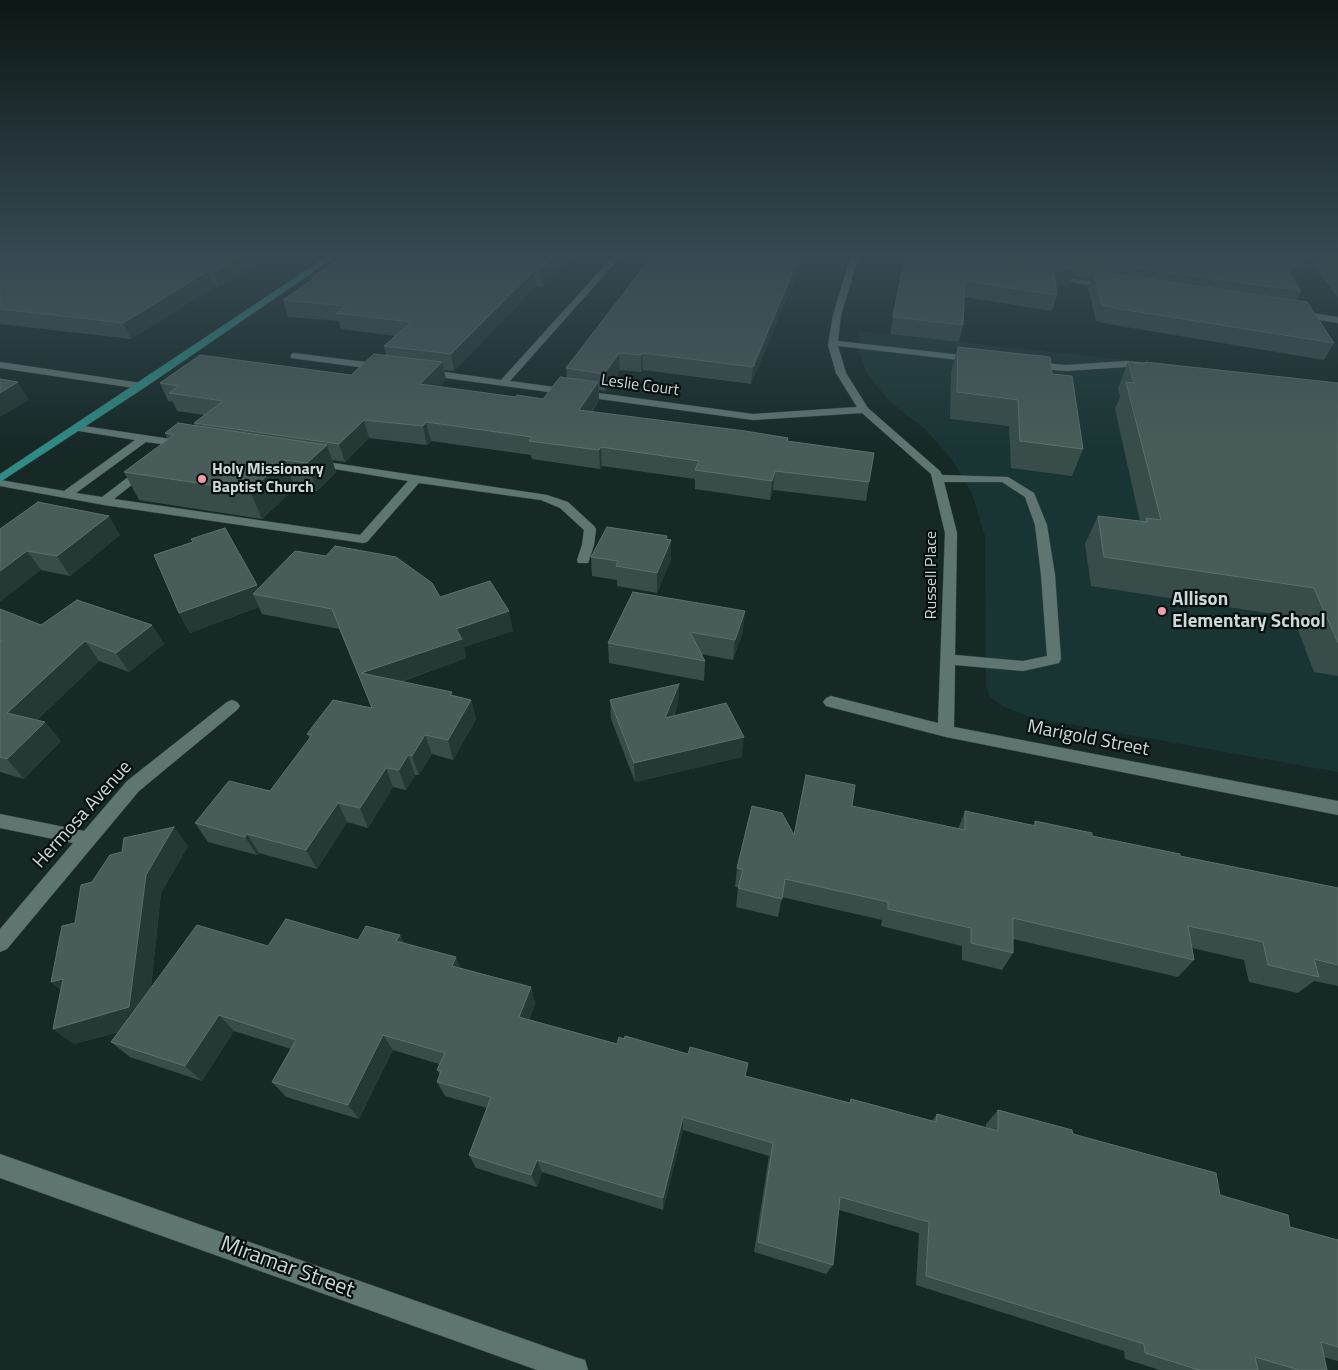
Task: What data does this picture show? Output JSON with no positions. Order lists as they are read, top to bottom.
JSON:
{
  "streets": {
    "street": [
      "Leslie Court",
      "Russell Place",
      "Marigold Street",
      "Hermosa Avenue",
      "Miramar Street"
    ]
  },
  "crossings": [
    ["Leslie Court", "Russell Place"],
    ["Russell Place", "Marigold Street"]
  ],
  "places": ["Holy Missionary Baptist Church", "Allison Elementary School"]
}
